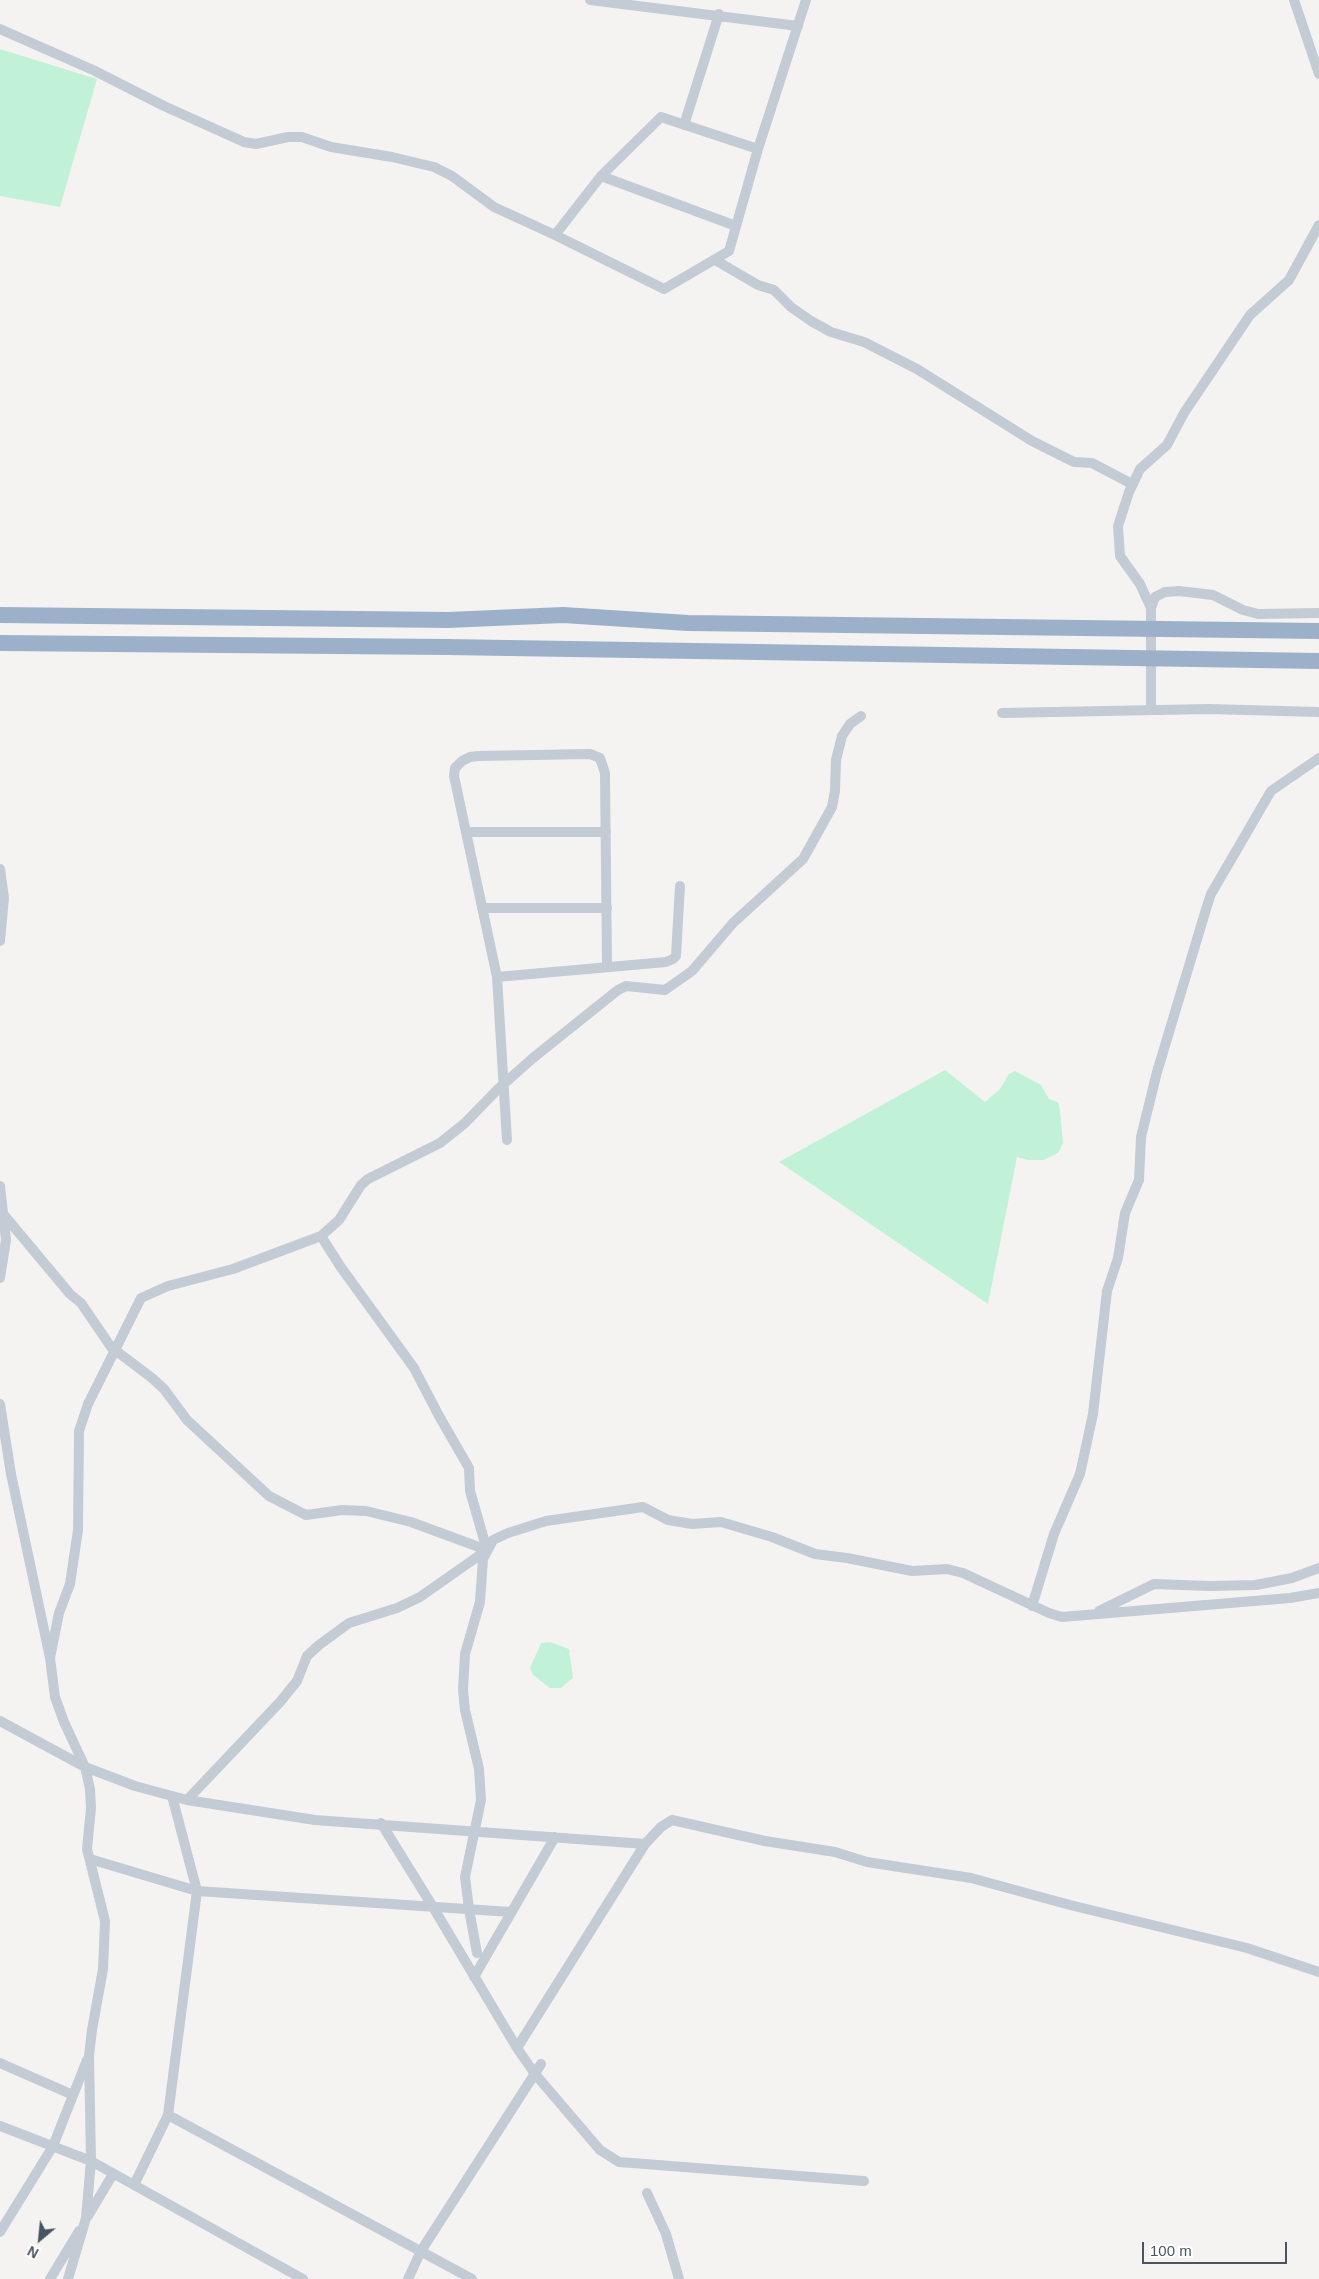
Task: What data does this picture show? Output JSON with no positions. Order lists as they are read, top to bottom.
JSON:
{
  "scale_bar": "100 m",
  "north": "bottom left"
}
